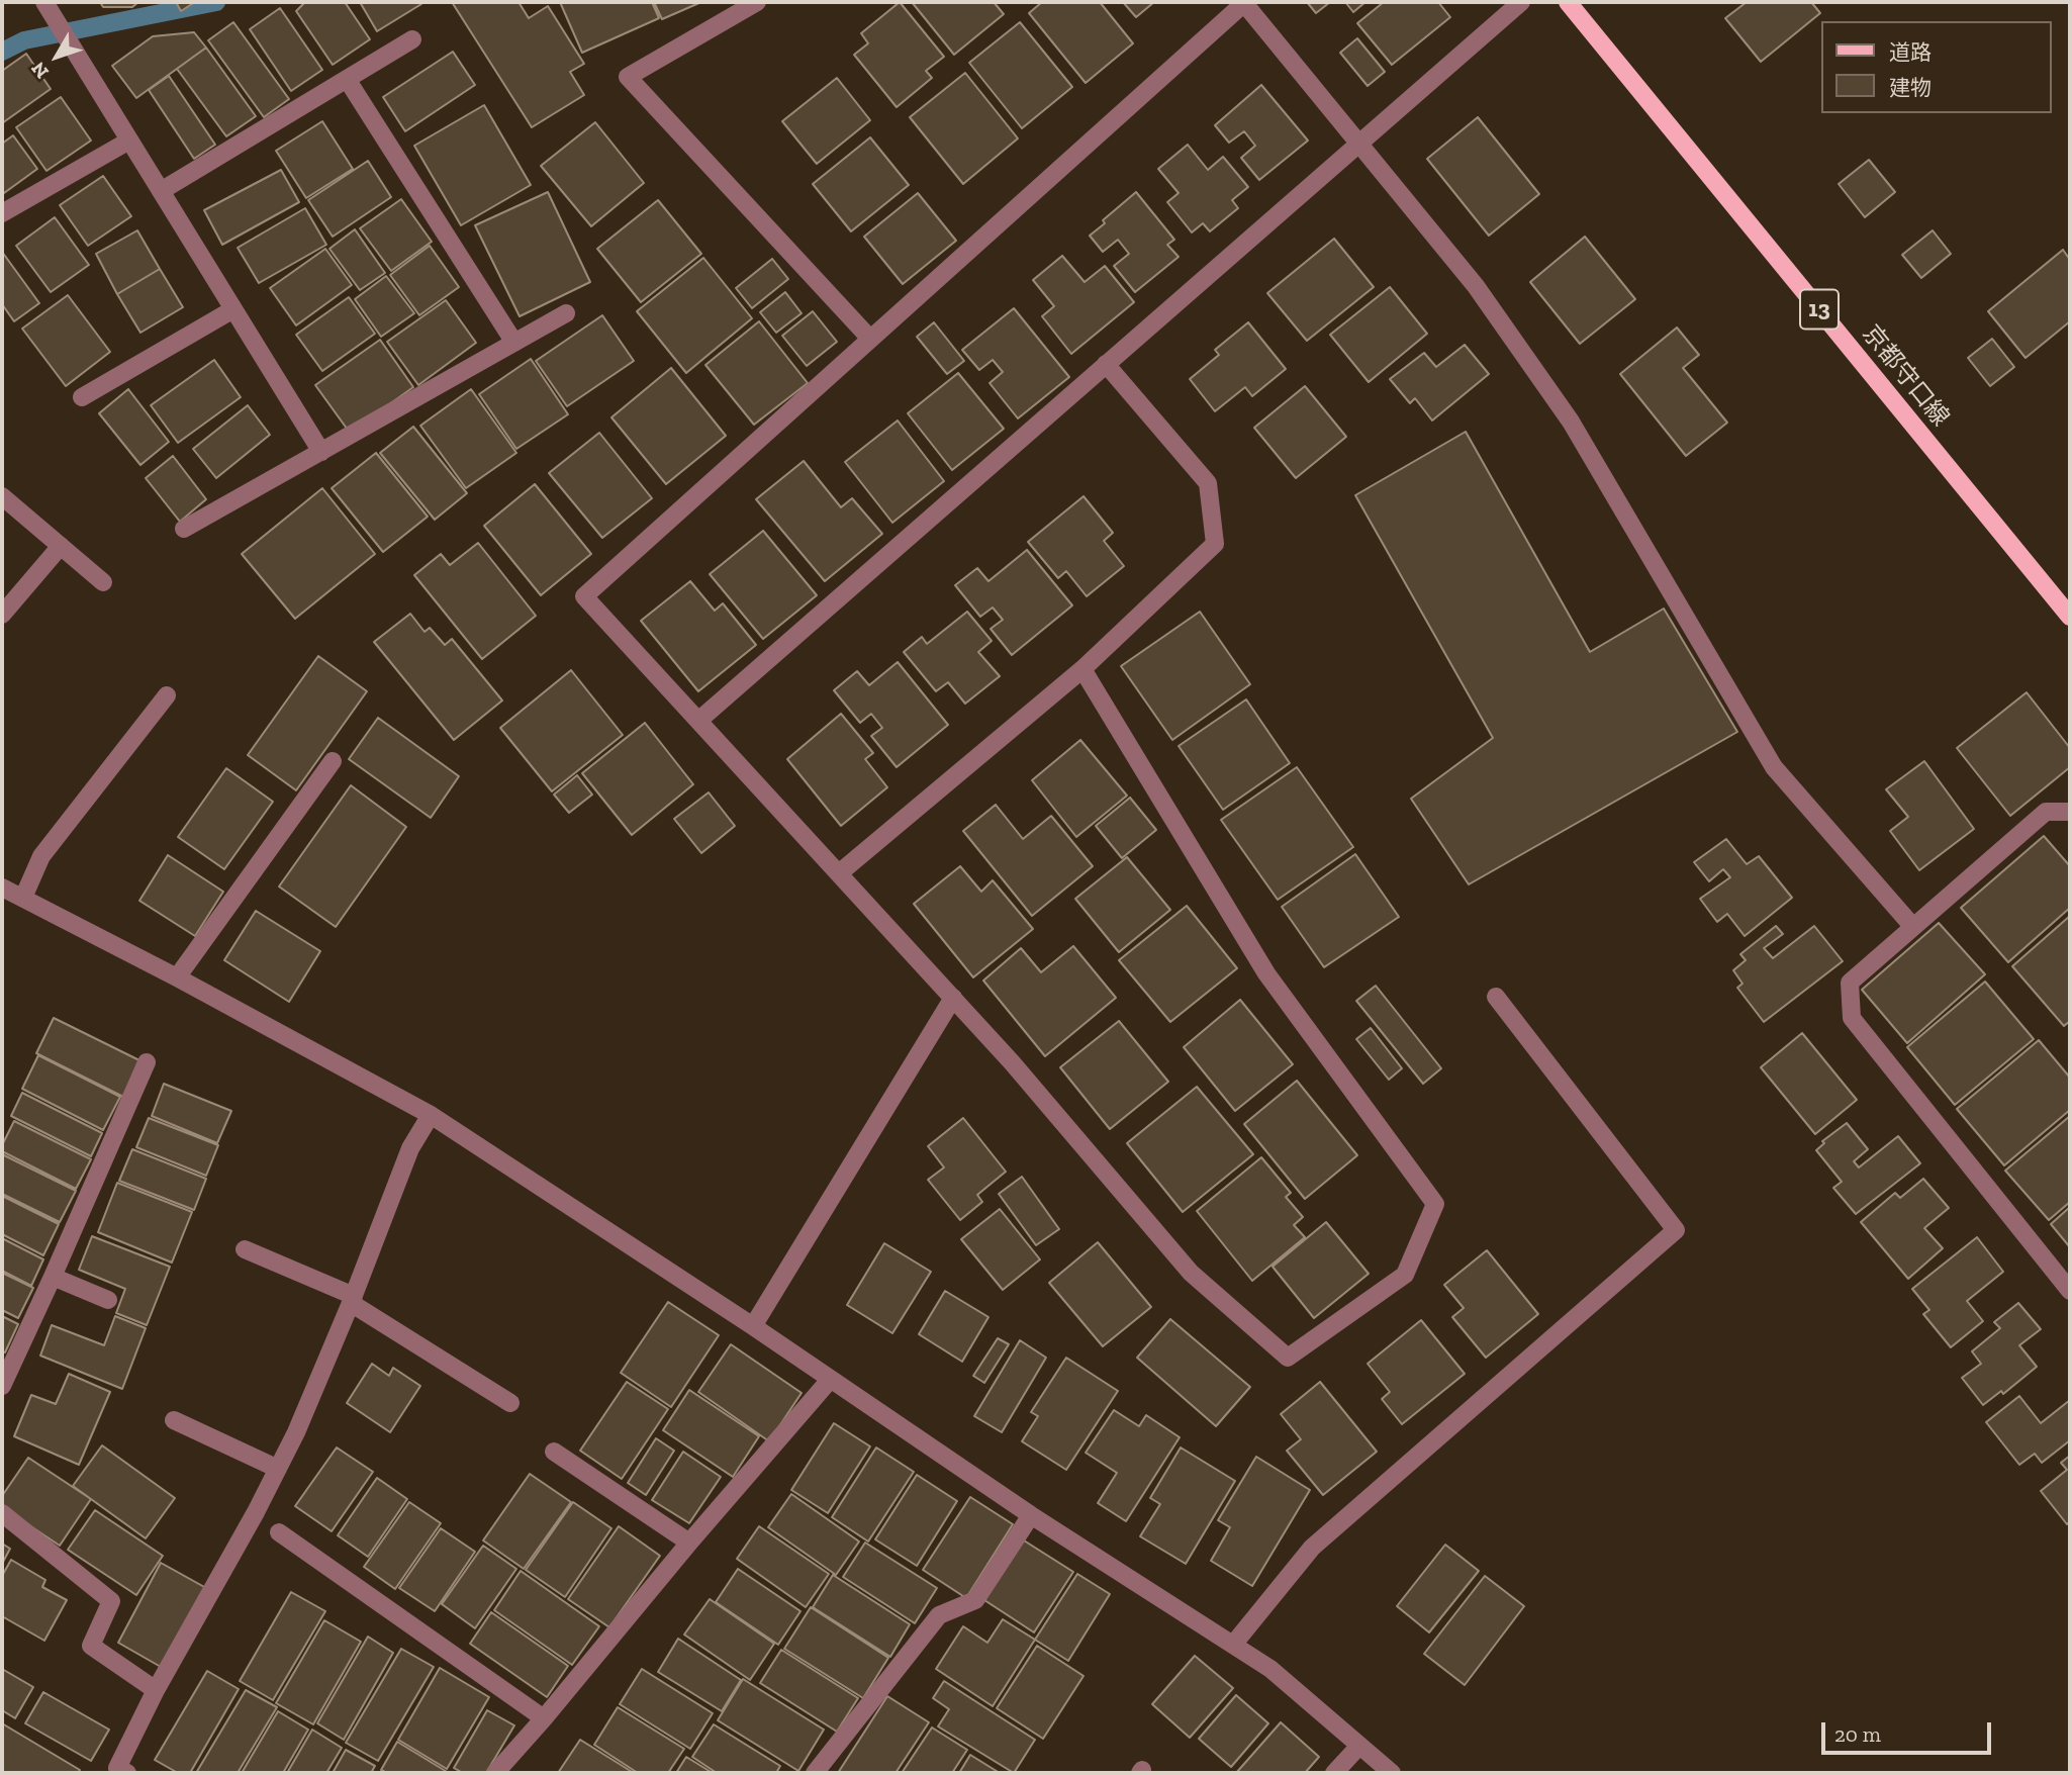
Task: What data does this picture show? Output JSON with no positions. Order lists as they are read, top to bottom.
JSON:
{
  "streets": {
    "main road": ["13", "京都守口線"]
  },
  "legend": ["道路", "建物"],
  "scale_bar": "20 m",
  "north": "bottom left"
}
